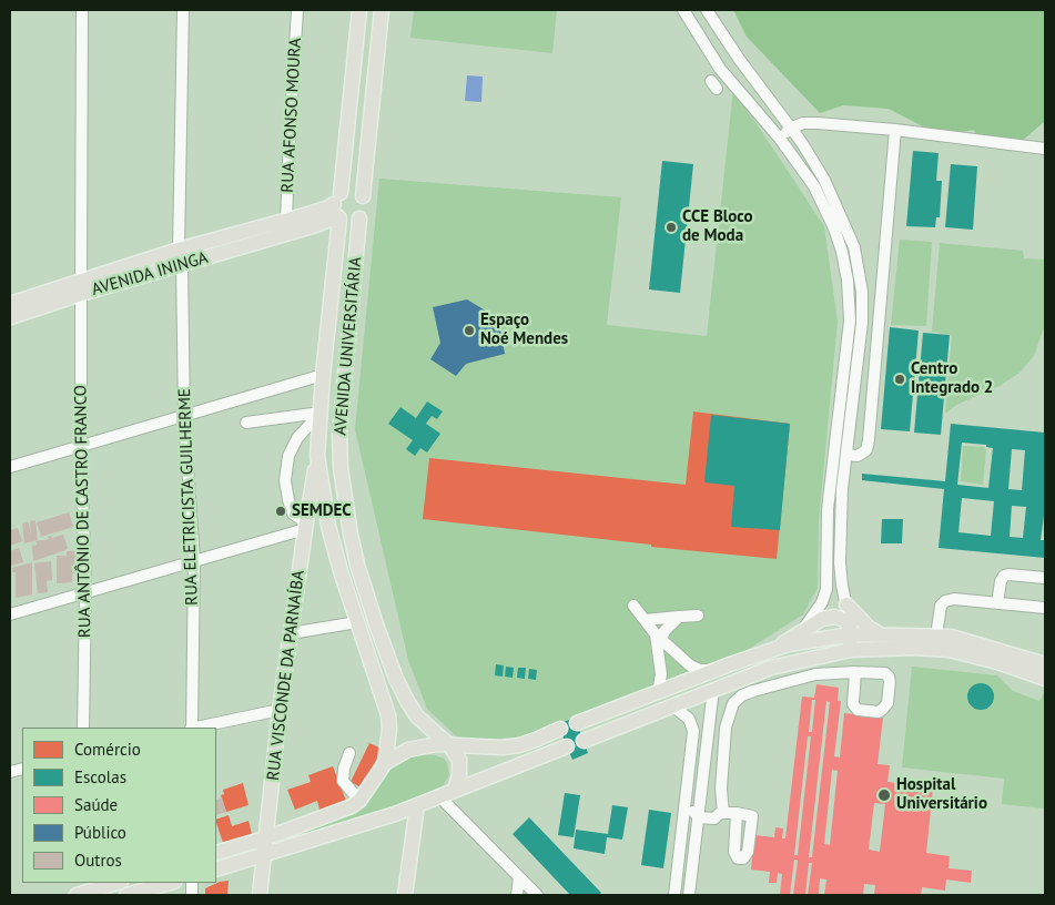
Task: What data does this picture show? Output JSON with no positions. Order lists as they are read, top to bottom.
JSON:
{
  "streets": {
    "main road": ["AVENIDA ININGA", "AVENIDA UNIVERSITÁRIA", "RUA VISCONDE DA PARNAÍBA"],
    "street": ["RUA AFONSO MOURA", "RUA ELETRICISTA GUILHERME", "RUA ANTÔNIO DE CASTRO FRANCO"]
  },
  "crossings": [
    ["RUA AFONSO MOURA", "AVENIDA ININGA"],
    ["AVENIDA ININGA", "AVENIDA UNIVERSITÁRIA"],
    ["AVENIDA ININGA", "RUA ELETRICISTA GUILHERME"],
    ["AVENIDA ININGA", "RUA ANTÔNIO DE CASTRO FRANCO"],
    ["AVENIDA UNIVERSITÁRIA", "RUA VISCONDE DA PARNAÍBA"]
  ],
  "places": [
    "CCE Bloco de Moda",
    "Espaço Noé Mendes",
    "Centro Integrado 2",
    "SEMDEC",
    "Hospital Universitário"
  ],
  "legend": [
    "Comércio",
    "Escolas",
    "Saúde",
    "Público",
    "Outros"
  ]
}
